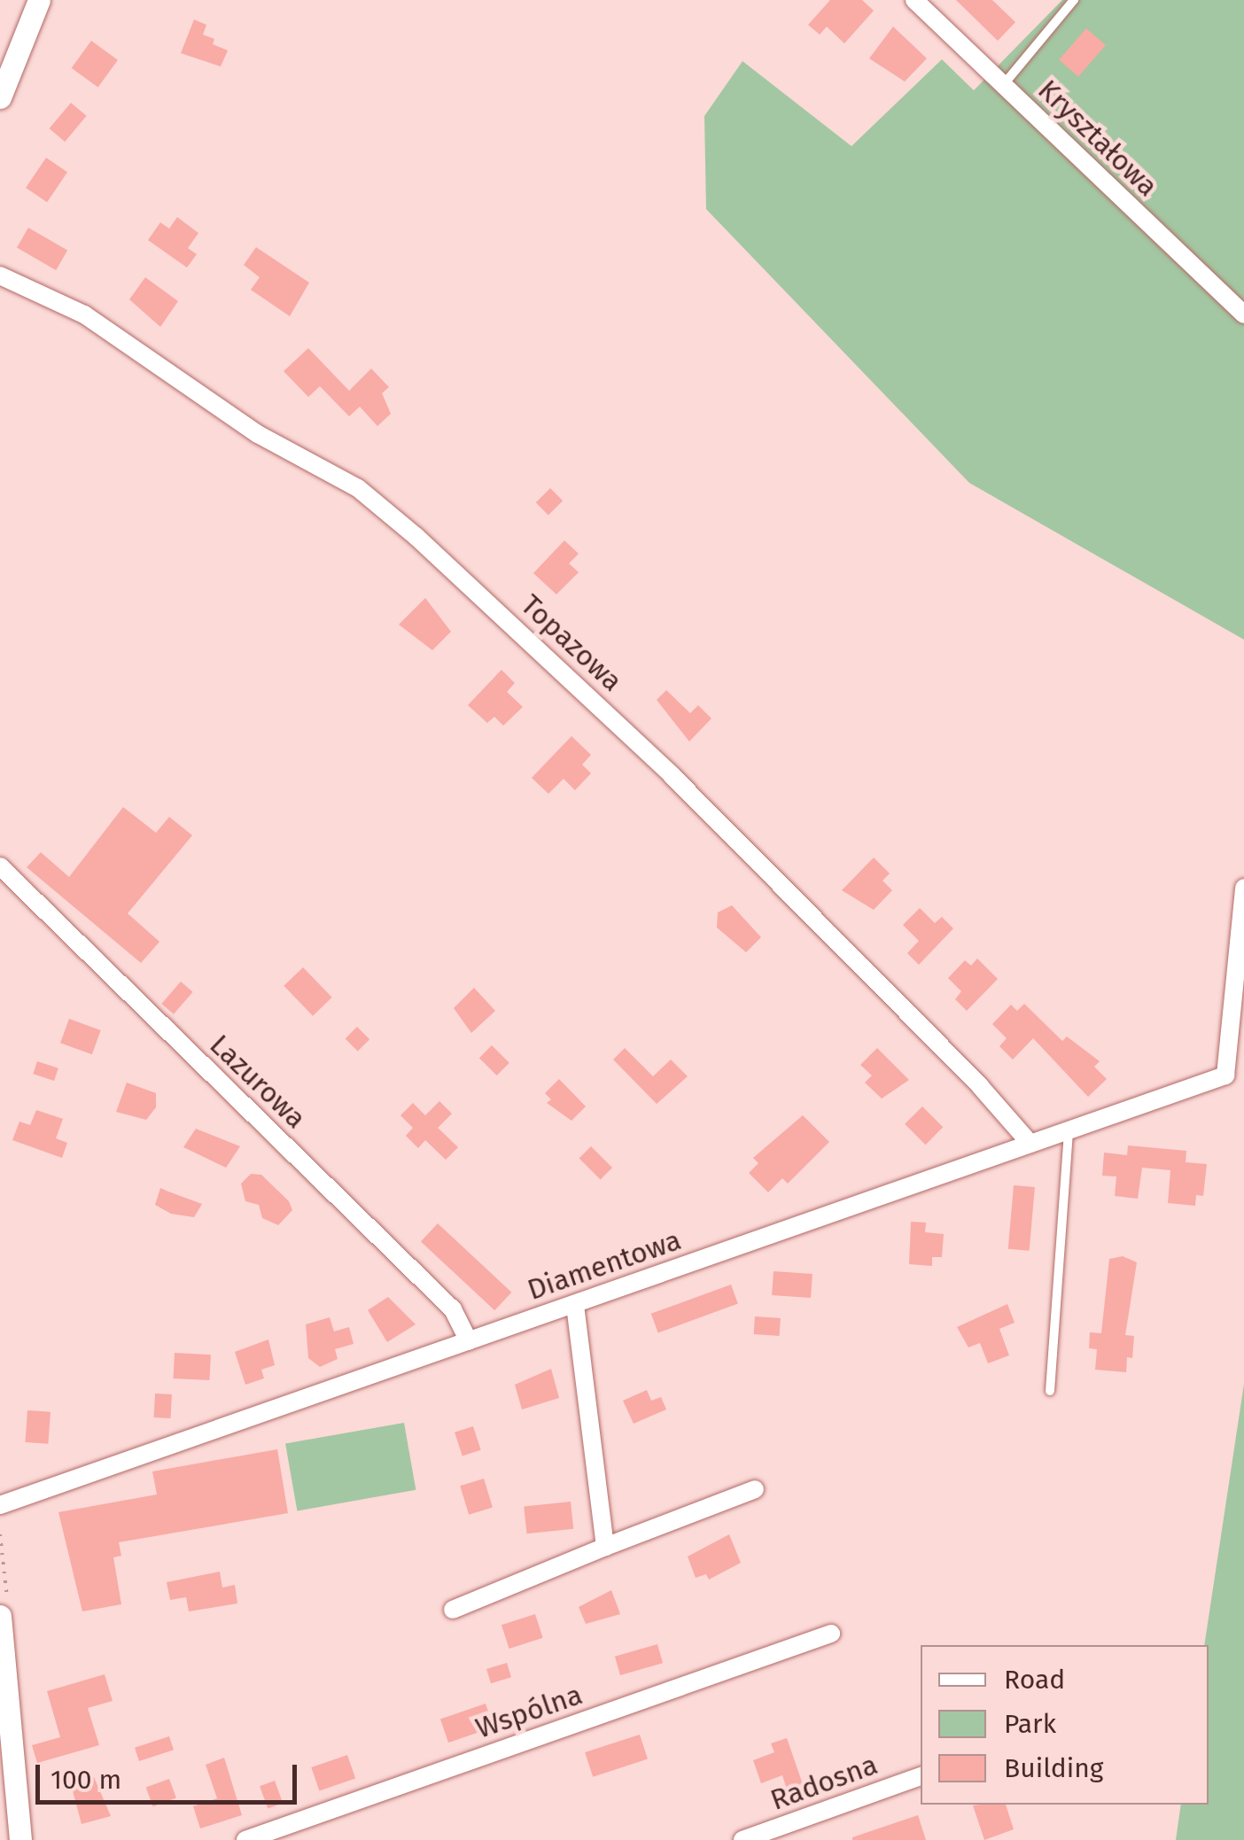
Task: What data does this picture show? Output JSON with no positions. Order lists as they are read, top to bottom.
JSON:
{
  "streets": {
    "street": [
      "Kryształowa",
      "Topazowa",
      "Lazurowa",
      "Diamentowa",
      "Wspólna",
      "Radosna"
    ]
  },
  "crossings": [
    ["Topazowa", "Diamentowa"],
    ["Lazurowa", "Diamentowa"]
  ],
  "legend": ["Road", "Park", "Building"],
  "scale_bar": "100 m"
}
